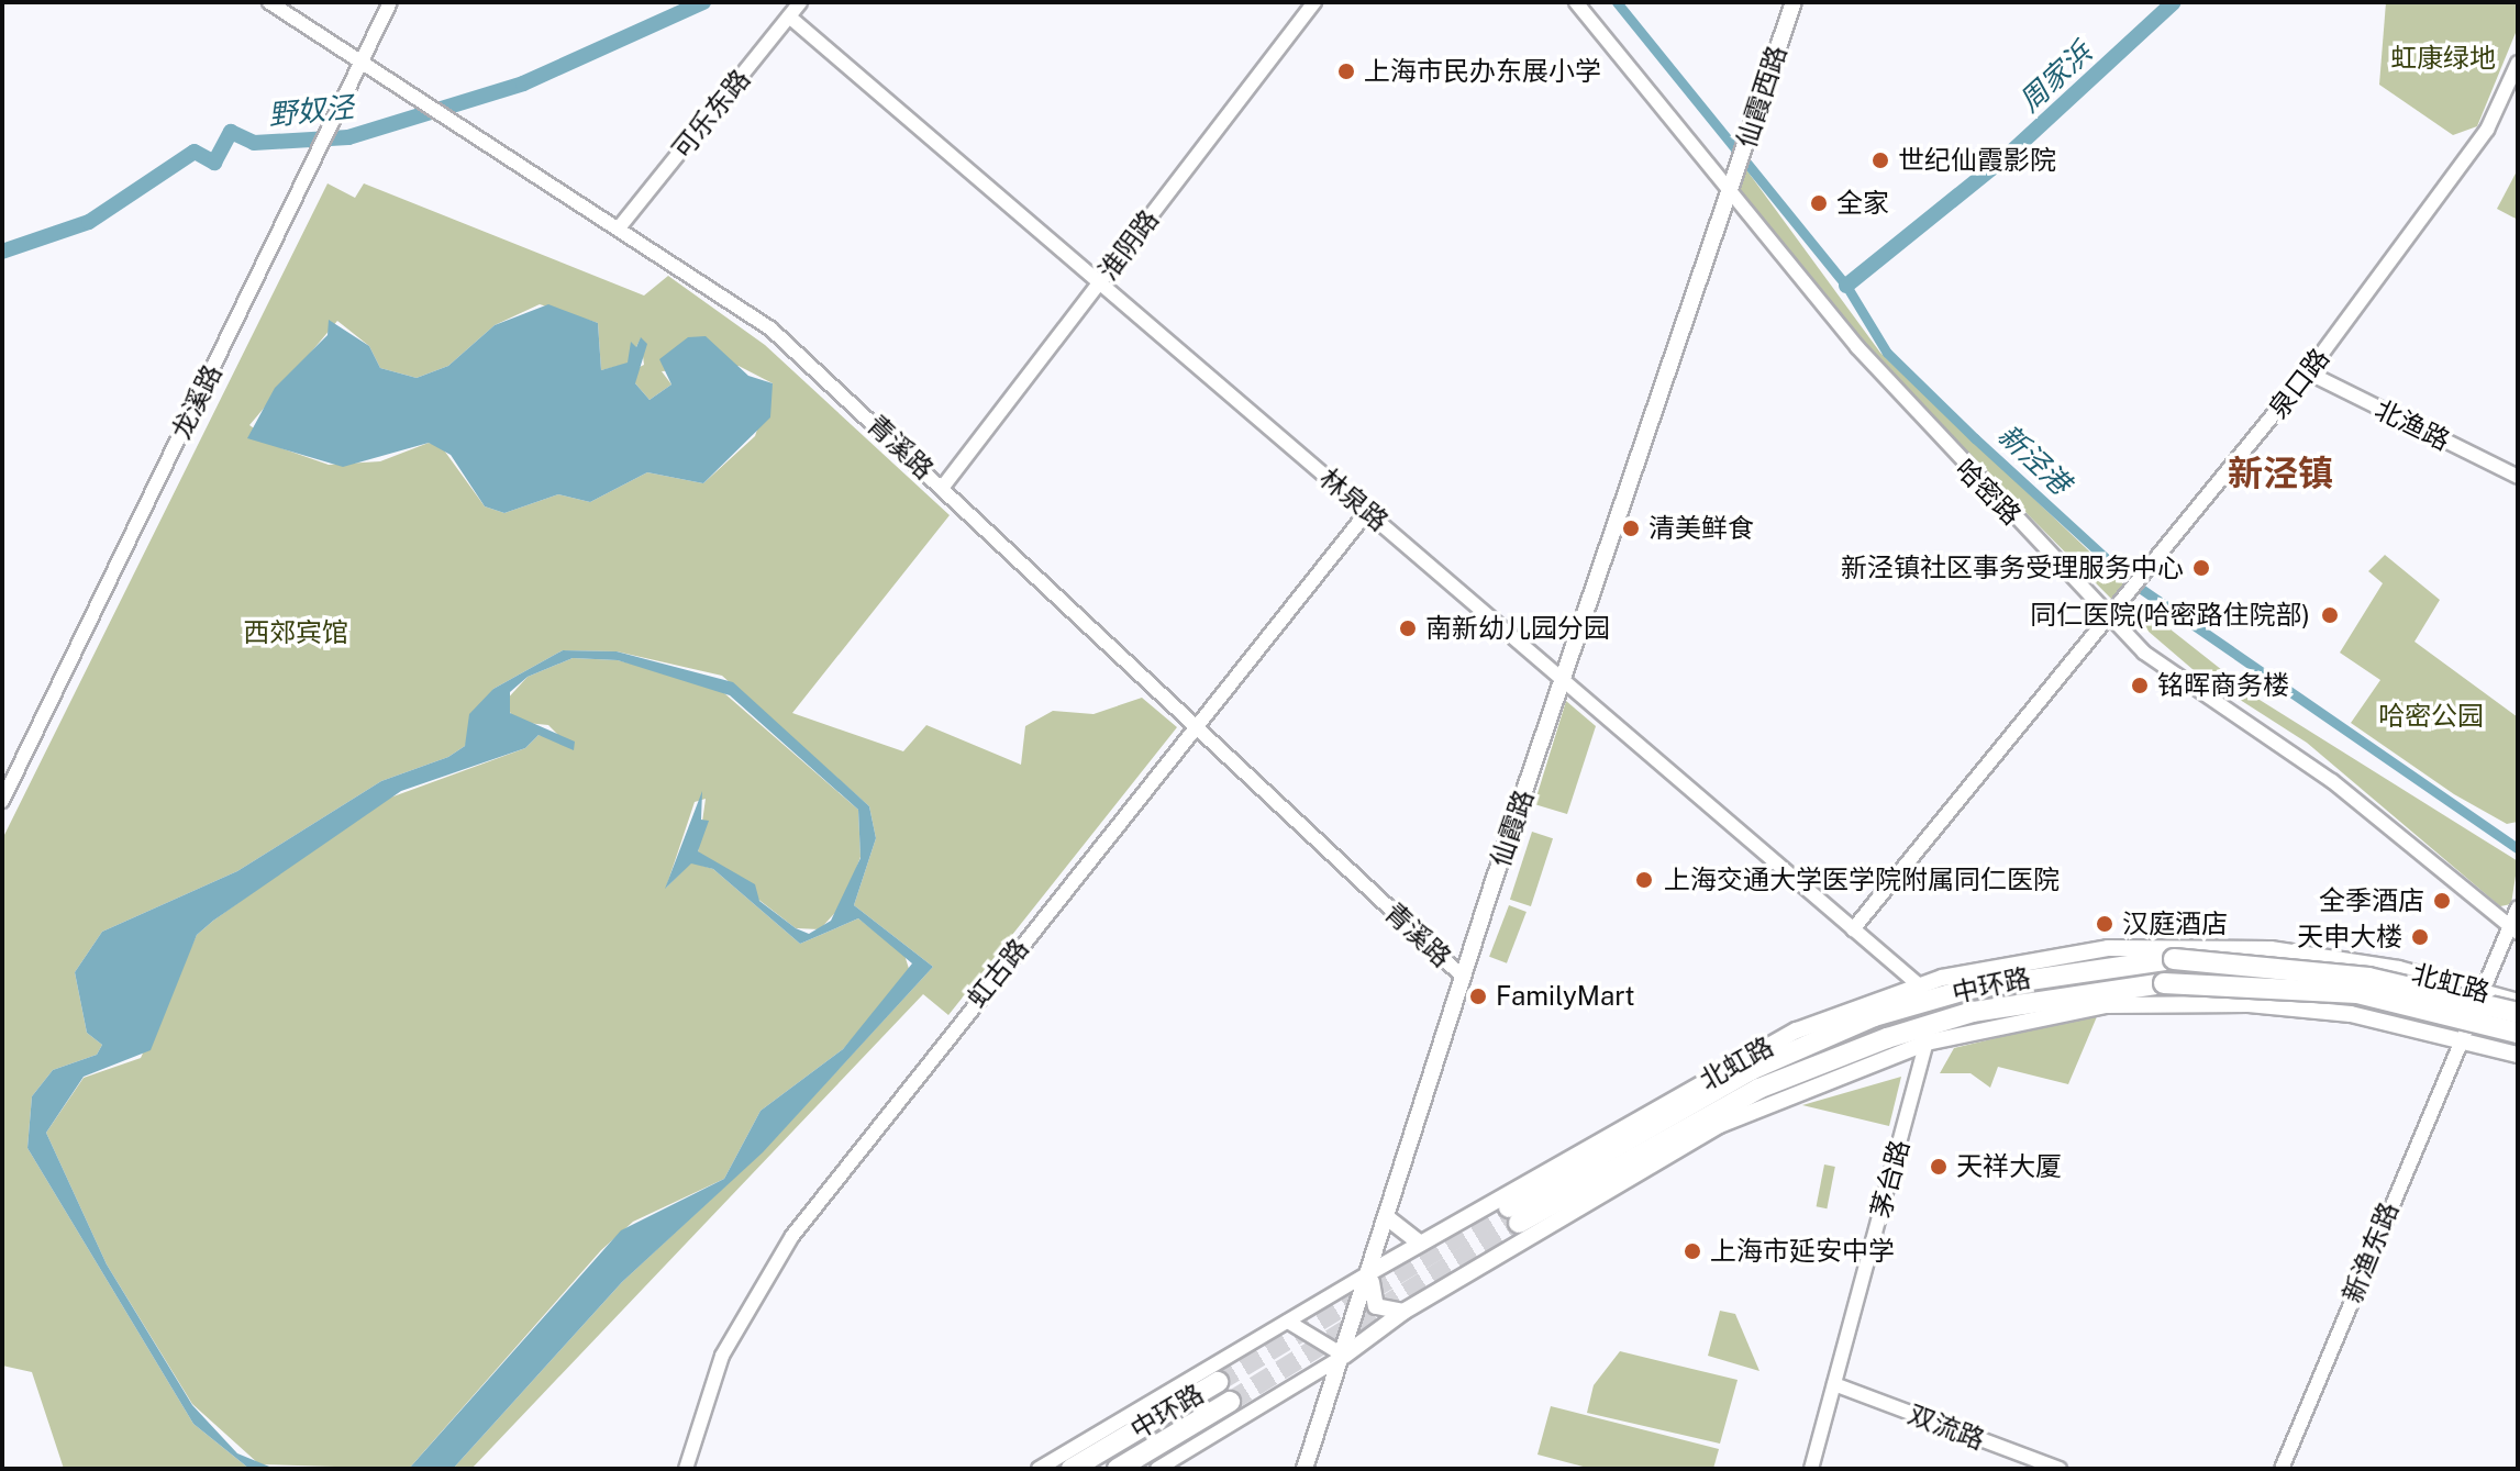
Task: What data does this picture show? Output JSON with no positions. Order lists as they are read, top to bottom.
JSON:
{
  "streets": {
    "highway": ["中环路"],
    "main road": ["仙霞西路", "仙霞路", "北虹路"],
    "street": [
      "可乐东路",
      "淮阴路",
      "泉口路",
      "龙溪路",
      "北渔路",
      "青溪路",
      "哈密路",
      "林泉路",
      "虹古路",
      "茅台路",
      "新渔东路",
      "双流路"
    ]
  },
  "crossings": [
    ["仙霞西路", "哈密路"],
    ["仙霞西路", "仙霞路"],
    ["可乐东路", "青溪路"],
    ["可乐东路", "林泉路"],
    ["淮阴路", "青溪路"],
    ["淮阴路", "林泉路"],
    ["泉口路", "北渔路"],
    ["泉口路", "哈密路"],
    ["泉口路", "林泉路"],
    ["龙溪路", "青溪路"],
    ["青溪路", "仙霞路"],
    ["青溪路", "虹古路"],
    ["哈密路", "仙霞路"],
    ["哈密路", "新渔东路"],
    ["林泉路", "仙霞路"],
    ["林泉路", "虹古路"],
    ["林泉路", "北虹路"],
    ["仙霞路", "北虹路"],
    ["北虹路", "茅台路"],
    ["北虹路", "新渔东路"],
    ["茅台路", "双流路"]
  ],
  "districts": ["新泾镇"],
  "water": ["周家浜", "野奴泾", "新泾港"],
  "parks": ["虹康绿地", "西郊宾馆", "哈密公园"],
  "places": [
    "上海市民办东展小学",
    "世纪仙霞影院",
    "全家",
    "清美鲜食",
    "新泾镇社区事务受理服务中心",
    "同仁医院(哈密路住院部)",
    "南新幼儿园分园",
    "铭晖商务楼",
    "上海交通大学医学院附属同仁医院",
    "全季酒店",
    "汉庭酒店",
    "天申大楼",
    "FamilyMart",
    "天祥大厦",
    "上海市延安中学"
  ]
}
